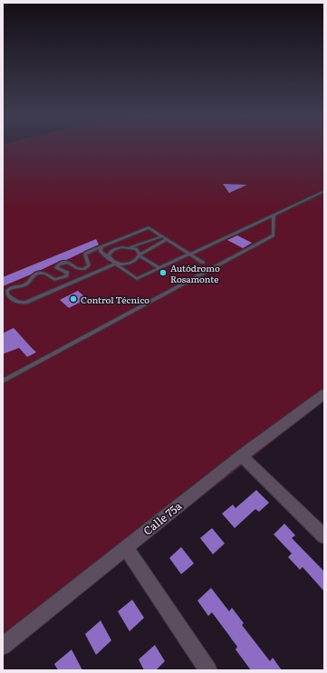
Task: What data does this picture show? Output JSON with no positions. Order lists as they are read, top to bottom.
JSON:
{
  "streets": {
    "street": ["Calle 75a"]
  },
  "places": ["Autódromo Rosamonte", "Control Técnico"]
}
